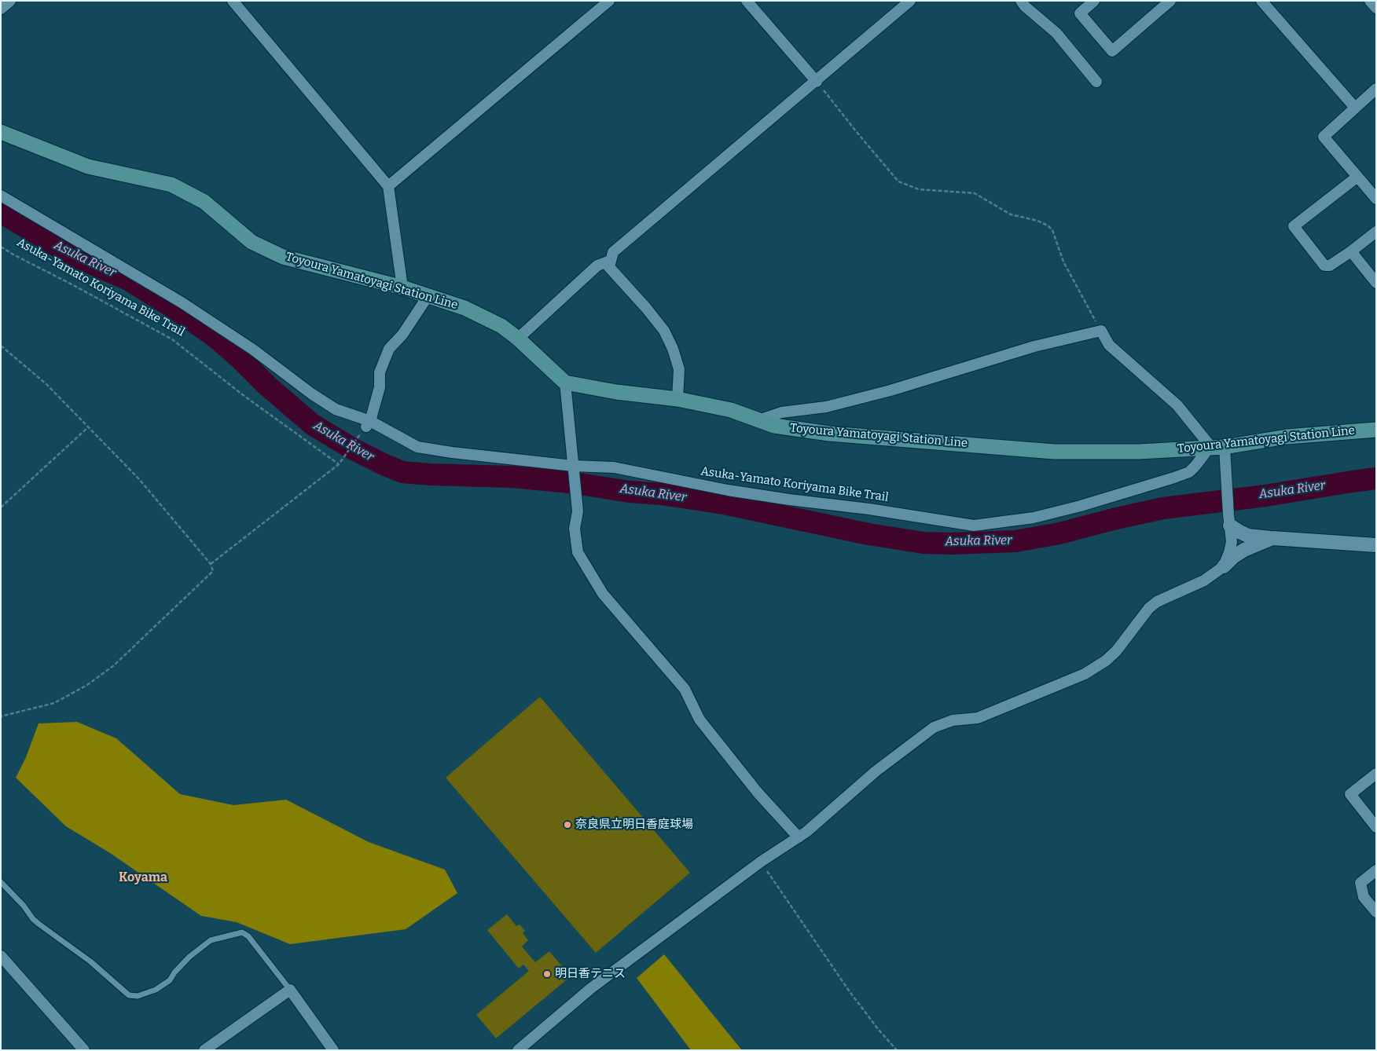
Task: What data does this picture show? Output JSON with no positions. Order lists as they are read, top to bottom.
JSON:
{
  "streets": {
    "main road": ["Toyoura Yamatoyagi Station Line"],
    "street": ["Asuka-Yamato Koriyama Bike Trail"]
  },
  "crossings": [
    ["Toyoura Yamatoyagi Station Line", "Asuka-Yamato Koriyama Bike Trail"]
  ],
  "districts": ["Koyama"],
  "water": ["Asuka River"],
  "places": ["奈良県立明日香庭球場", "明日香テニス"]
}
